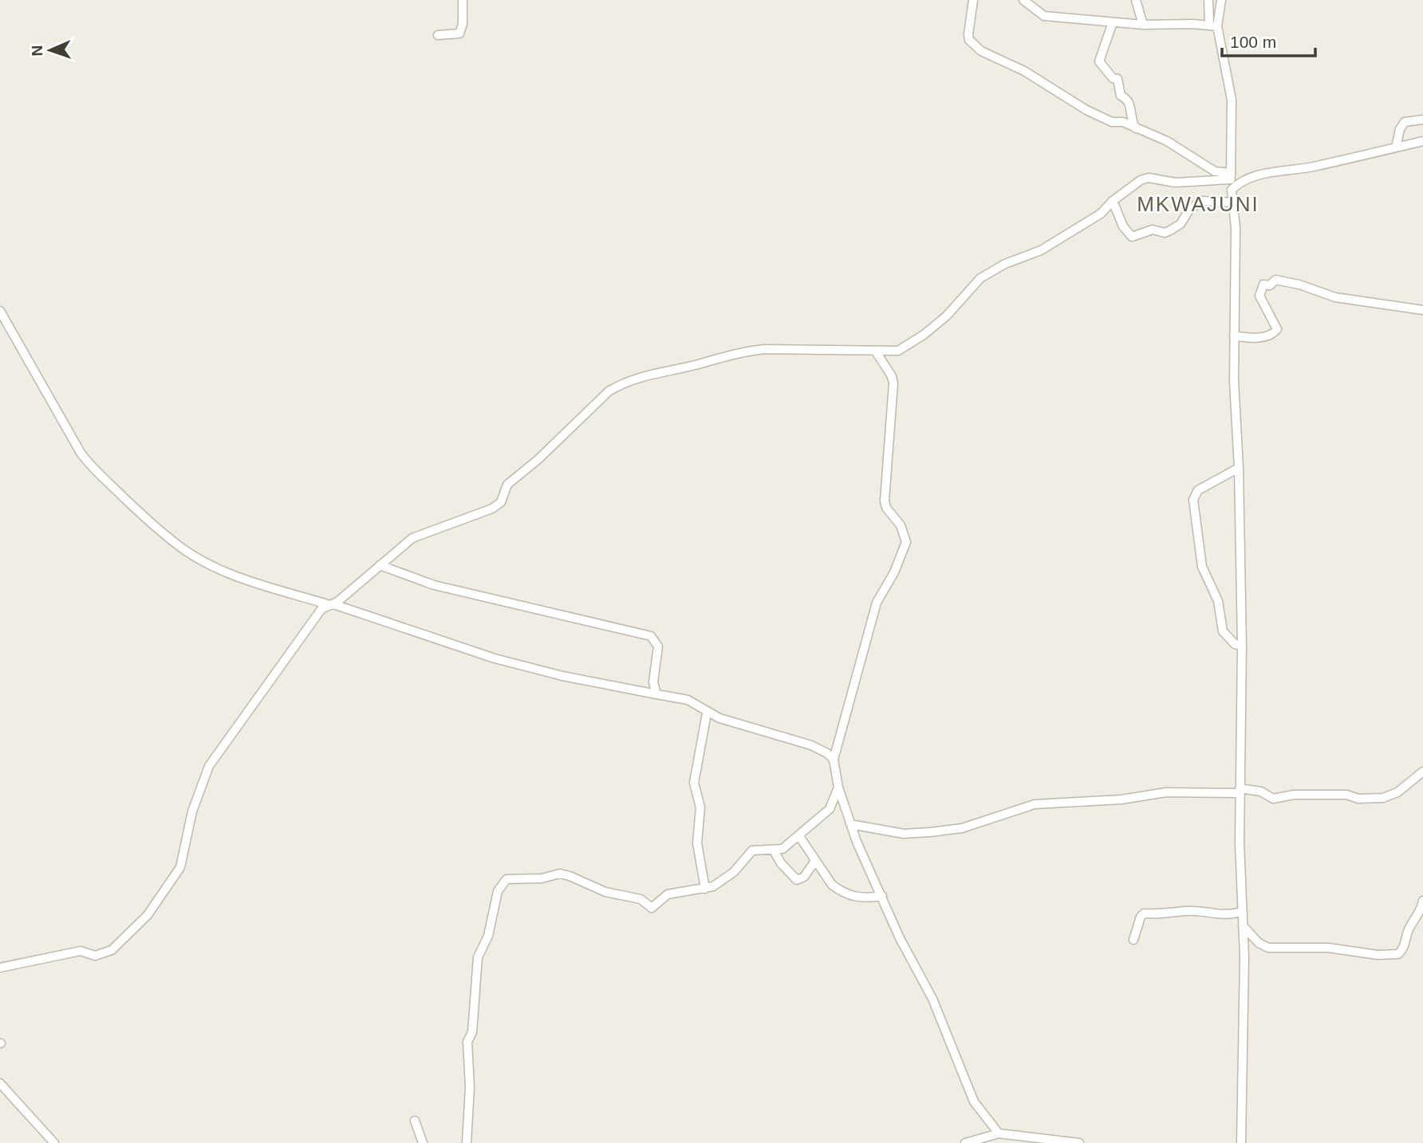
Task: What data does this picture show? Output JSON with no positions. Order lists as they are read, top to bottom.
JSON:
{
  "districts": ["MKWAJUNI"],
  "scale_bar": "100 m",
  "north": "left"
}
